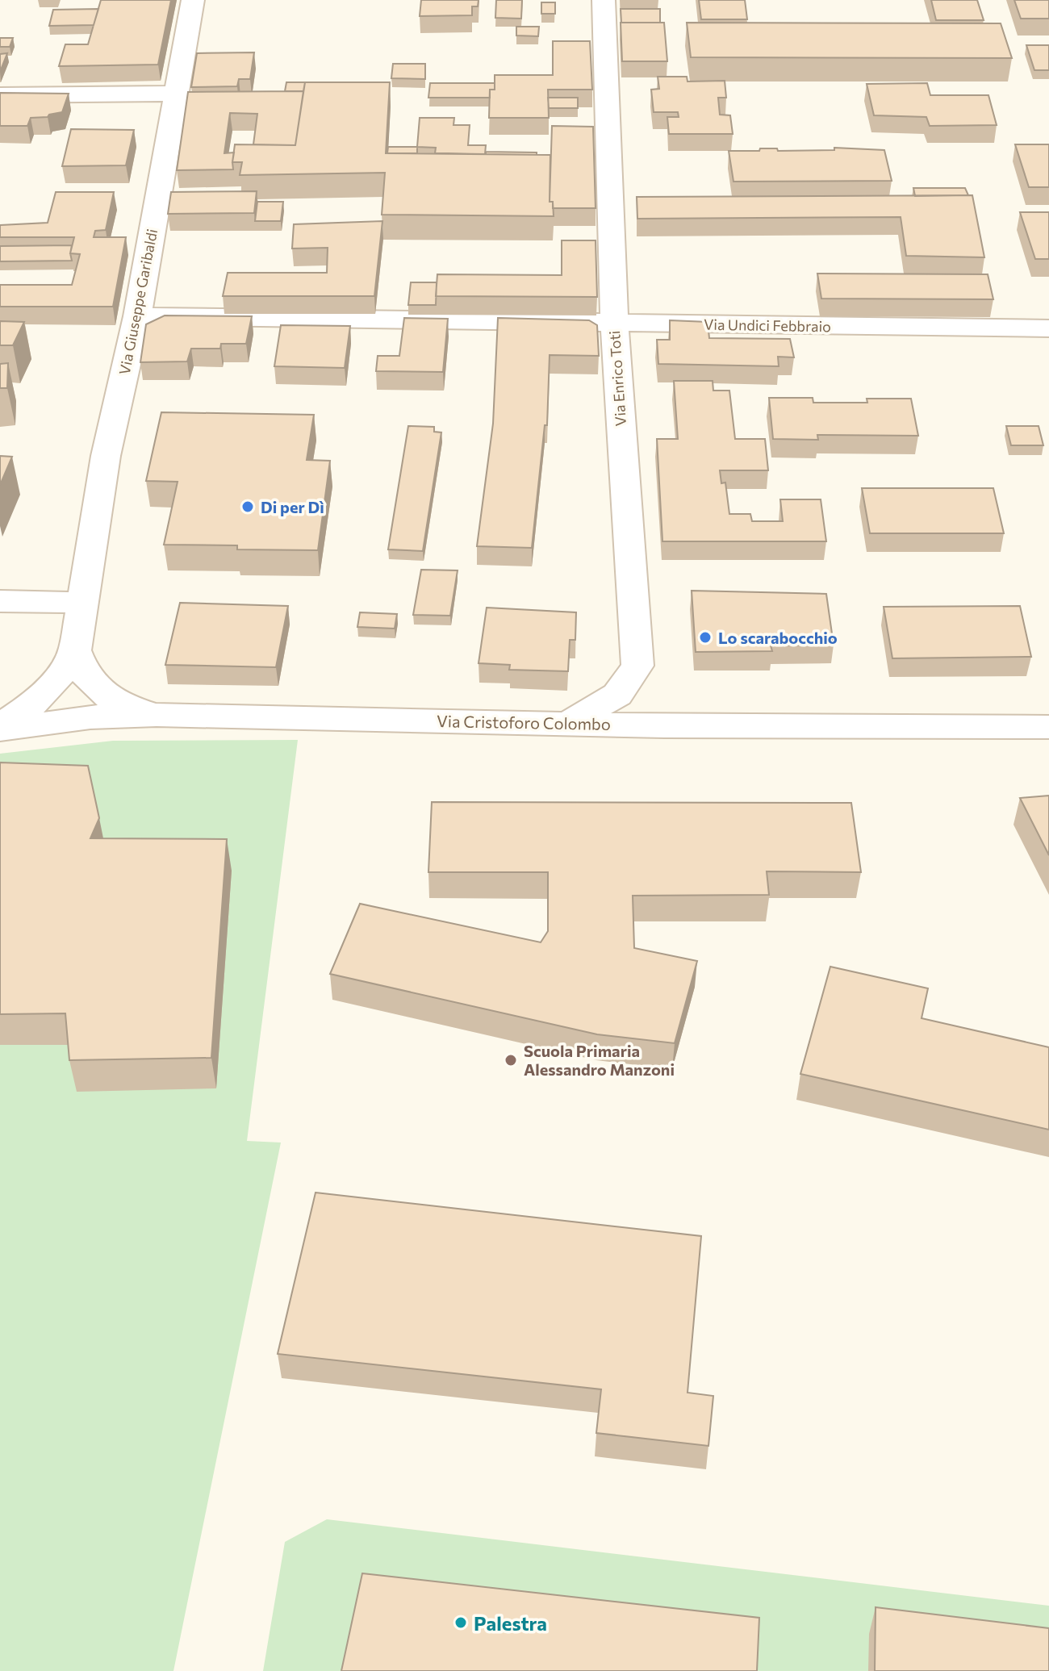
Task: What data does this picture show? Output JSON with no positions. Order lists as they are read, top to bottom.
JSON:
{
  "streets": {
    "street": [
      "Via Giuseppe Garibaldi",
      "Via Undici Febbraio",
      "Via Enrico Toti",
      "Via Cristoforo Colombo"
    ]
  },
  "crossings": [
    ["Via Giuseppe Garibaldi", "Via Undici Febbraio"],
    ["Via Undici Febbraio", "Via Enrico Toti"],
    ["Via Enrico Toti", "Via Cristoforo Colombo"]
  ],
  "places": [
    "Di per Dì",
    "Lo scarabocchio",
    "Scuola Primaria Alessandro Manzoni",
    "Palestra"
  ]
}
